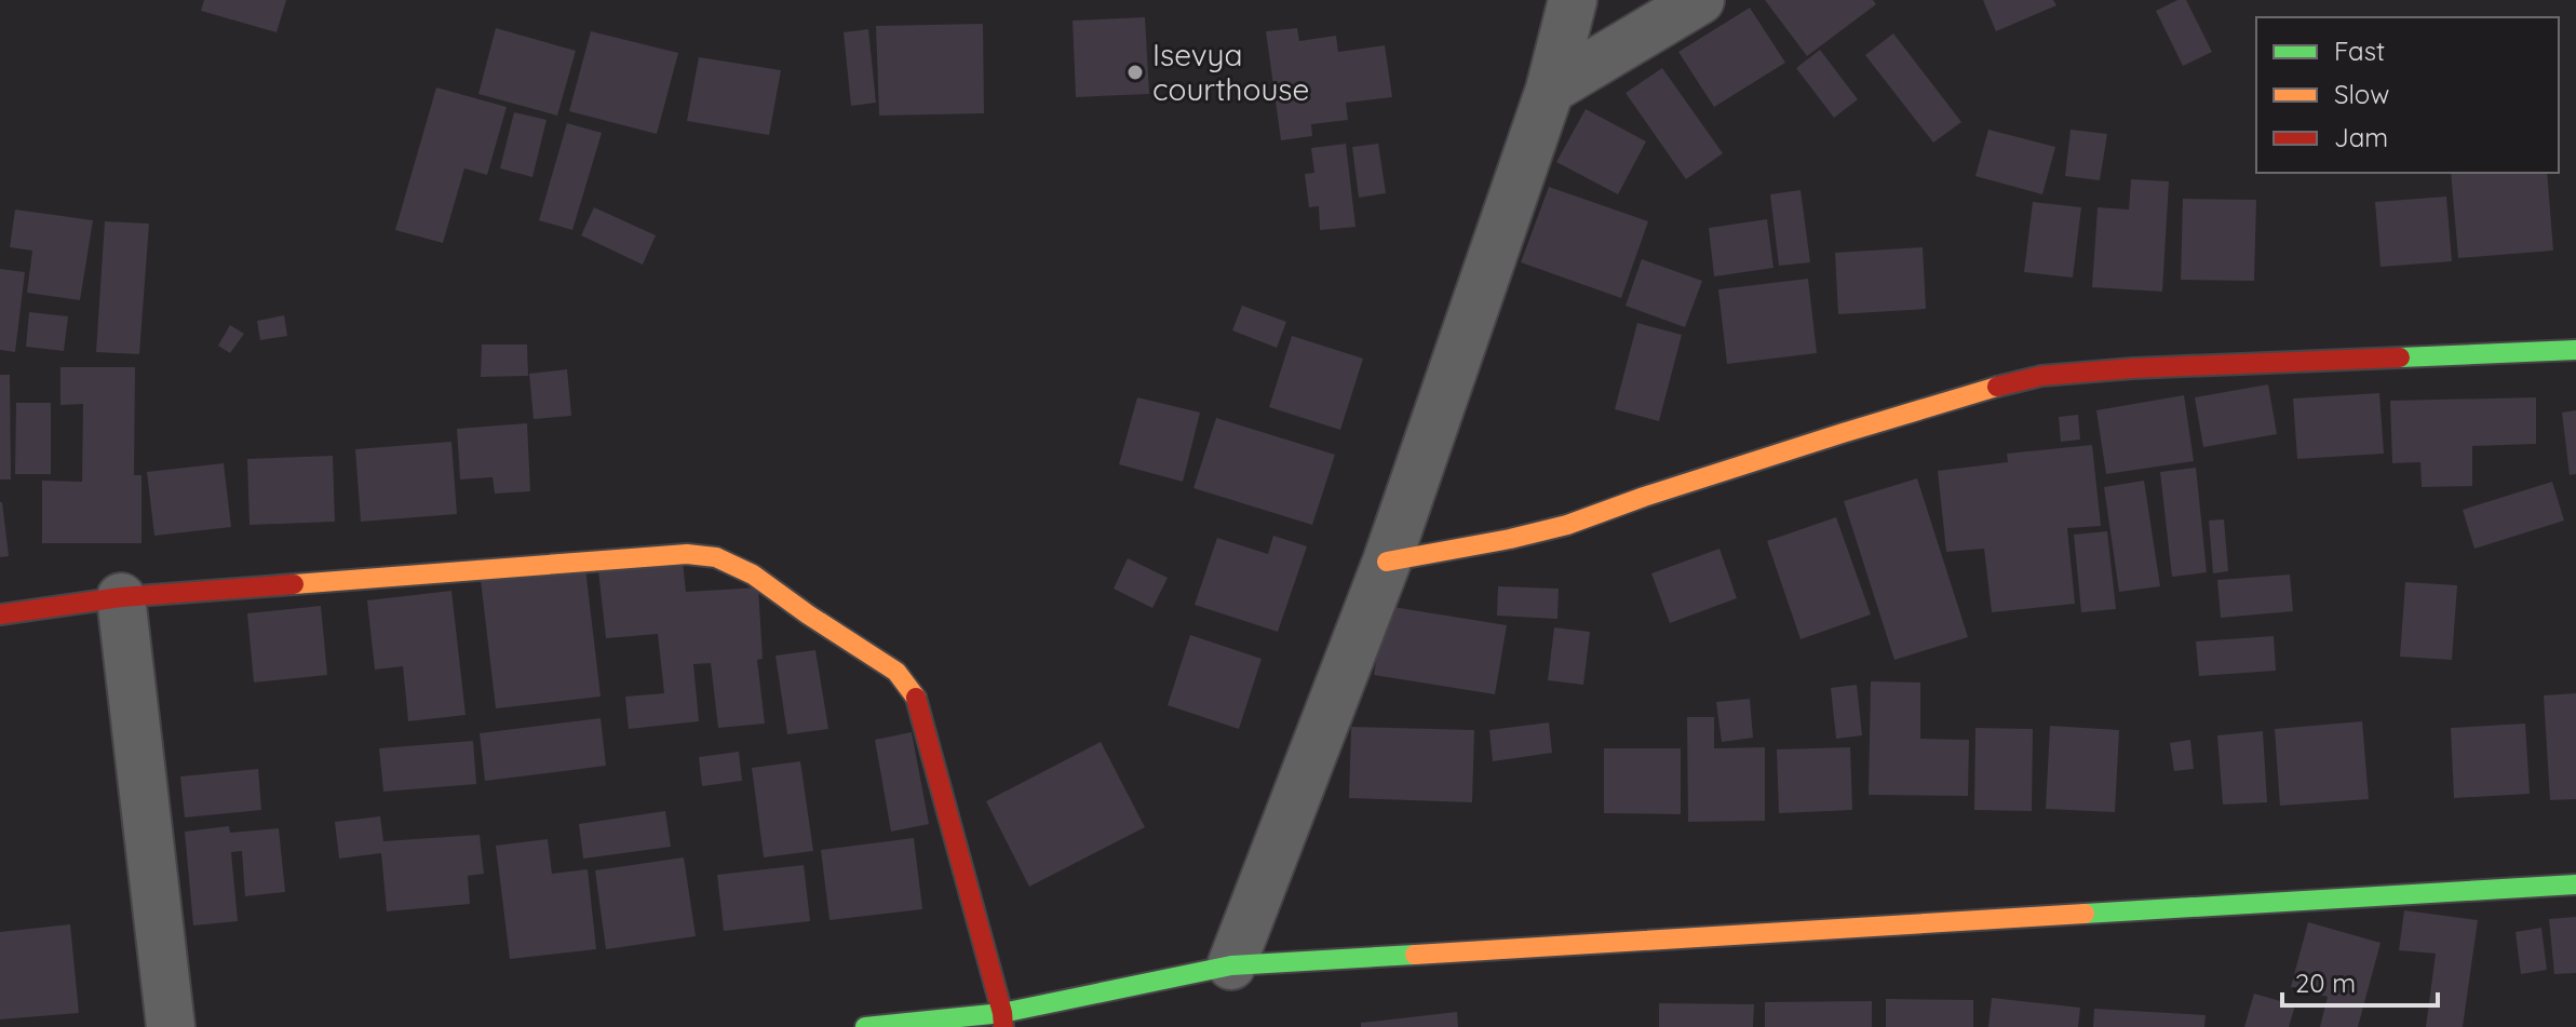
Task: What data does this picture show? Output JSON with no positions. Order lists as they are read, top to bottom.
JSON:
{
  "places": ["Isevya courthouse"],
  "legend": ["Fast", "Slow", "Jam"],
  "scale_bar": "20 m"
}
